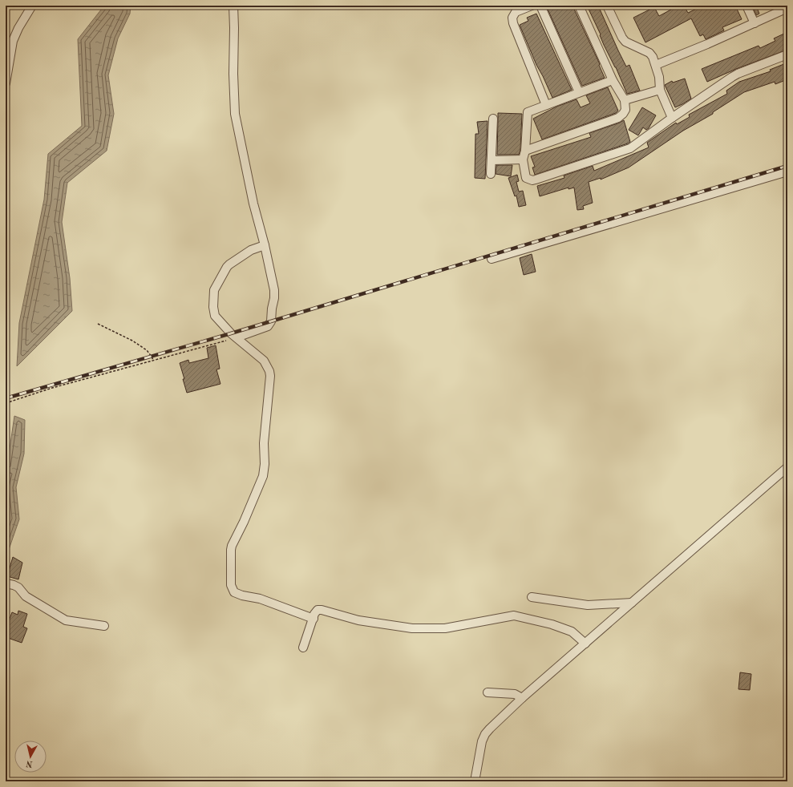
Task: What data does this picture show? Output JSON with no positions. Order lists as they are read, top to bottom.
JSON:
{
  "north": "bottom"
}
